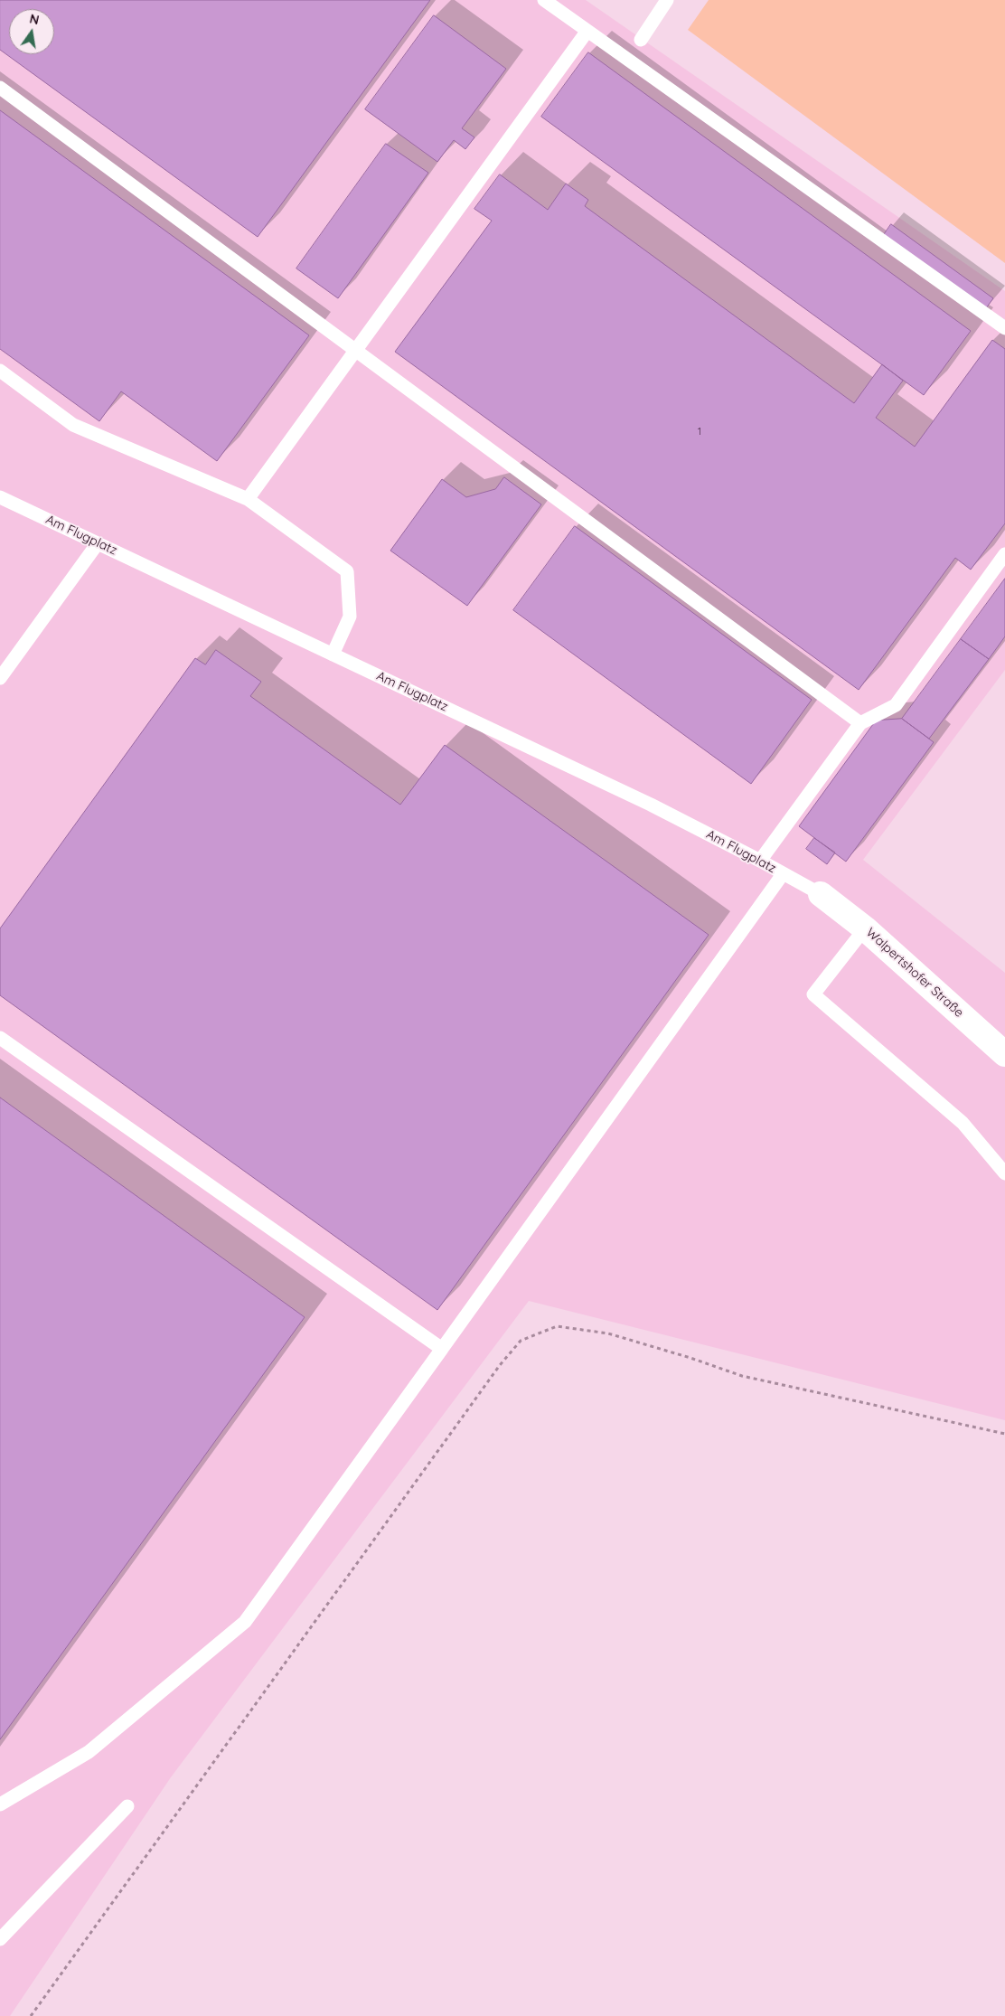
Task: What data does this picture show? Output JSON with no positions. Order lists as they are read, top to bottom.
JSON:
{
  "streets": {
    "street": ["Walpertshofer Straße"],
    "lane": ["Am Flugplatz"]
  },
  "crossings": [
    ["Am Flugplatz", "Walpertshofer Straße"]
  ],
  "house_numbers": ["1"],
  "north": "top"
}
